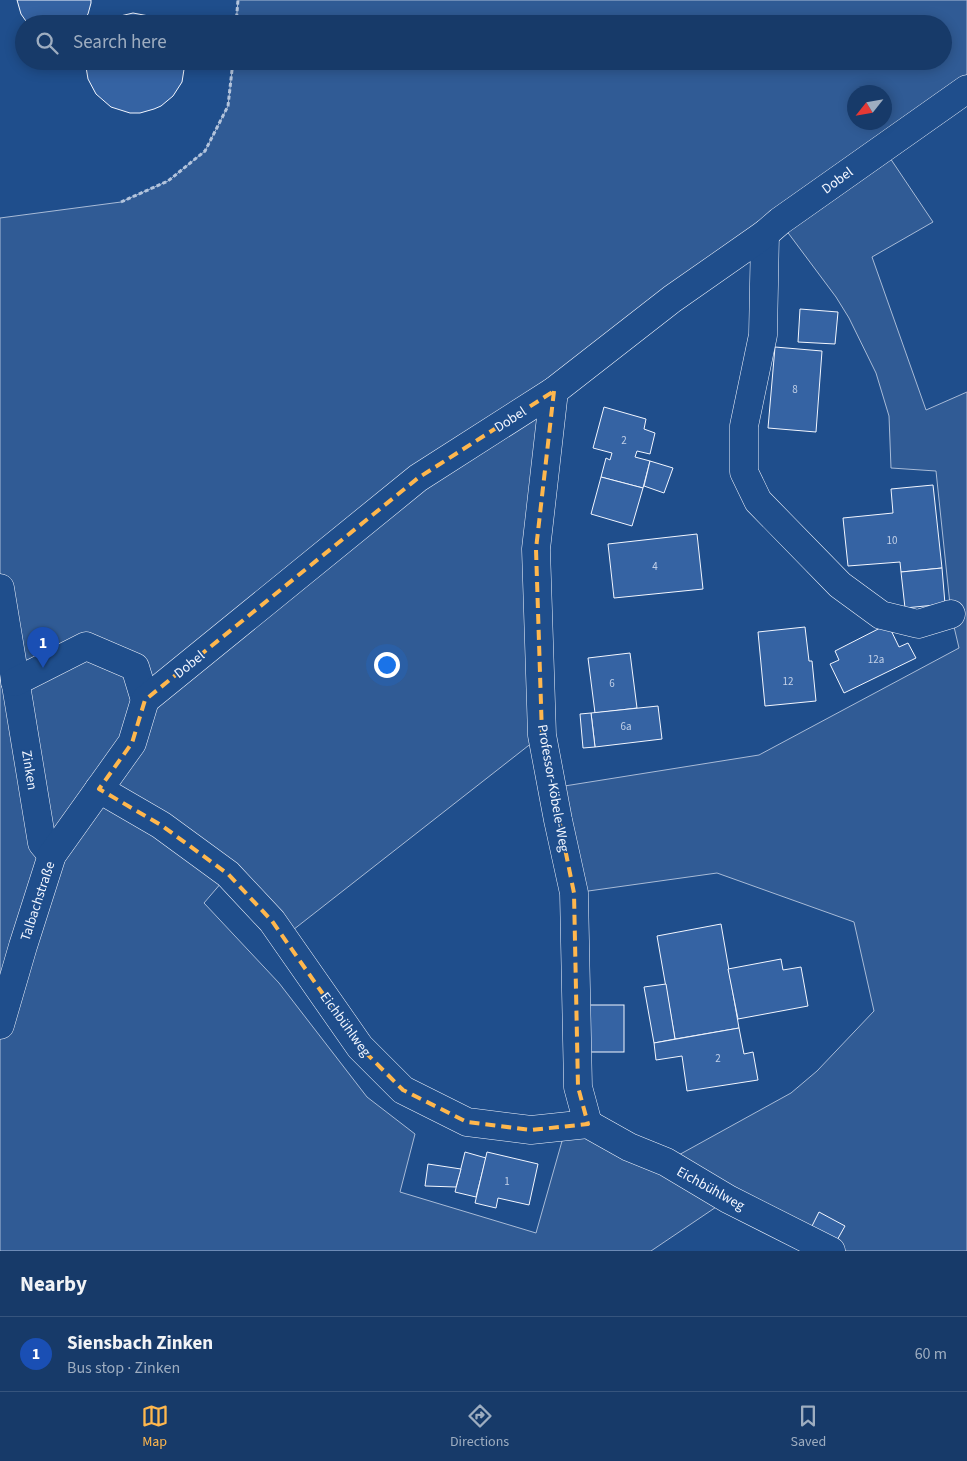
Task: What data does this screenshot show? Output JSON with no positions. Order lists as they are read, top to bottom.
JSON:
{
  "streets": {
    "street": [
      "Dobel",
      "Zinken",
      "Professor-Köbele-Weg",
      "Talbachstraße",
      "Eichbühlweg"
    ]
  },
  "crossings": [
    ["Dobel", "Professor-Köbele-Weg"],
    ["Zinken", "Talbachstraße"],
    ["Professor-Köbele-Weg", "Eichbühlweg"],
    ["Talbachstraße", "Eichbühlweg"]
  ],
  "house_numbers": [
    "8",
    "2",
    "10",
    "4",
    "12a",
    "12",
    "6",
    "6a",
    "2",
    "1"
  ],
  "north": "bottom left",
  "page": {
    "search": "Search here",
    "pins": "1",
    "heading": "Nearby",
    "list": [
      {
        "mark": "1",
        "name": "Siensbach Zinken",
        "note": "Bus stop · Zinken",
        "value": "60 m"
      }
    ],
    "nav": ["Map", "Directions", "Saved"]
  }
}
